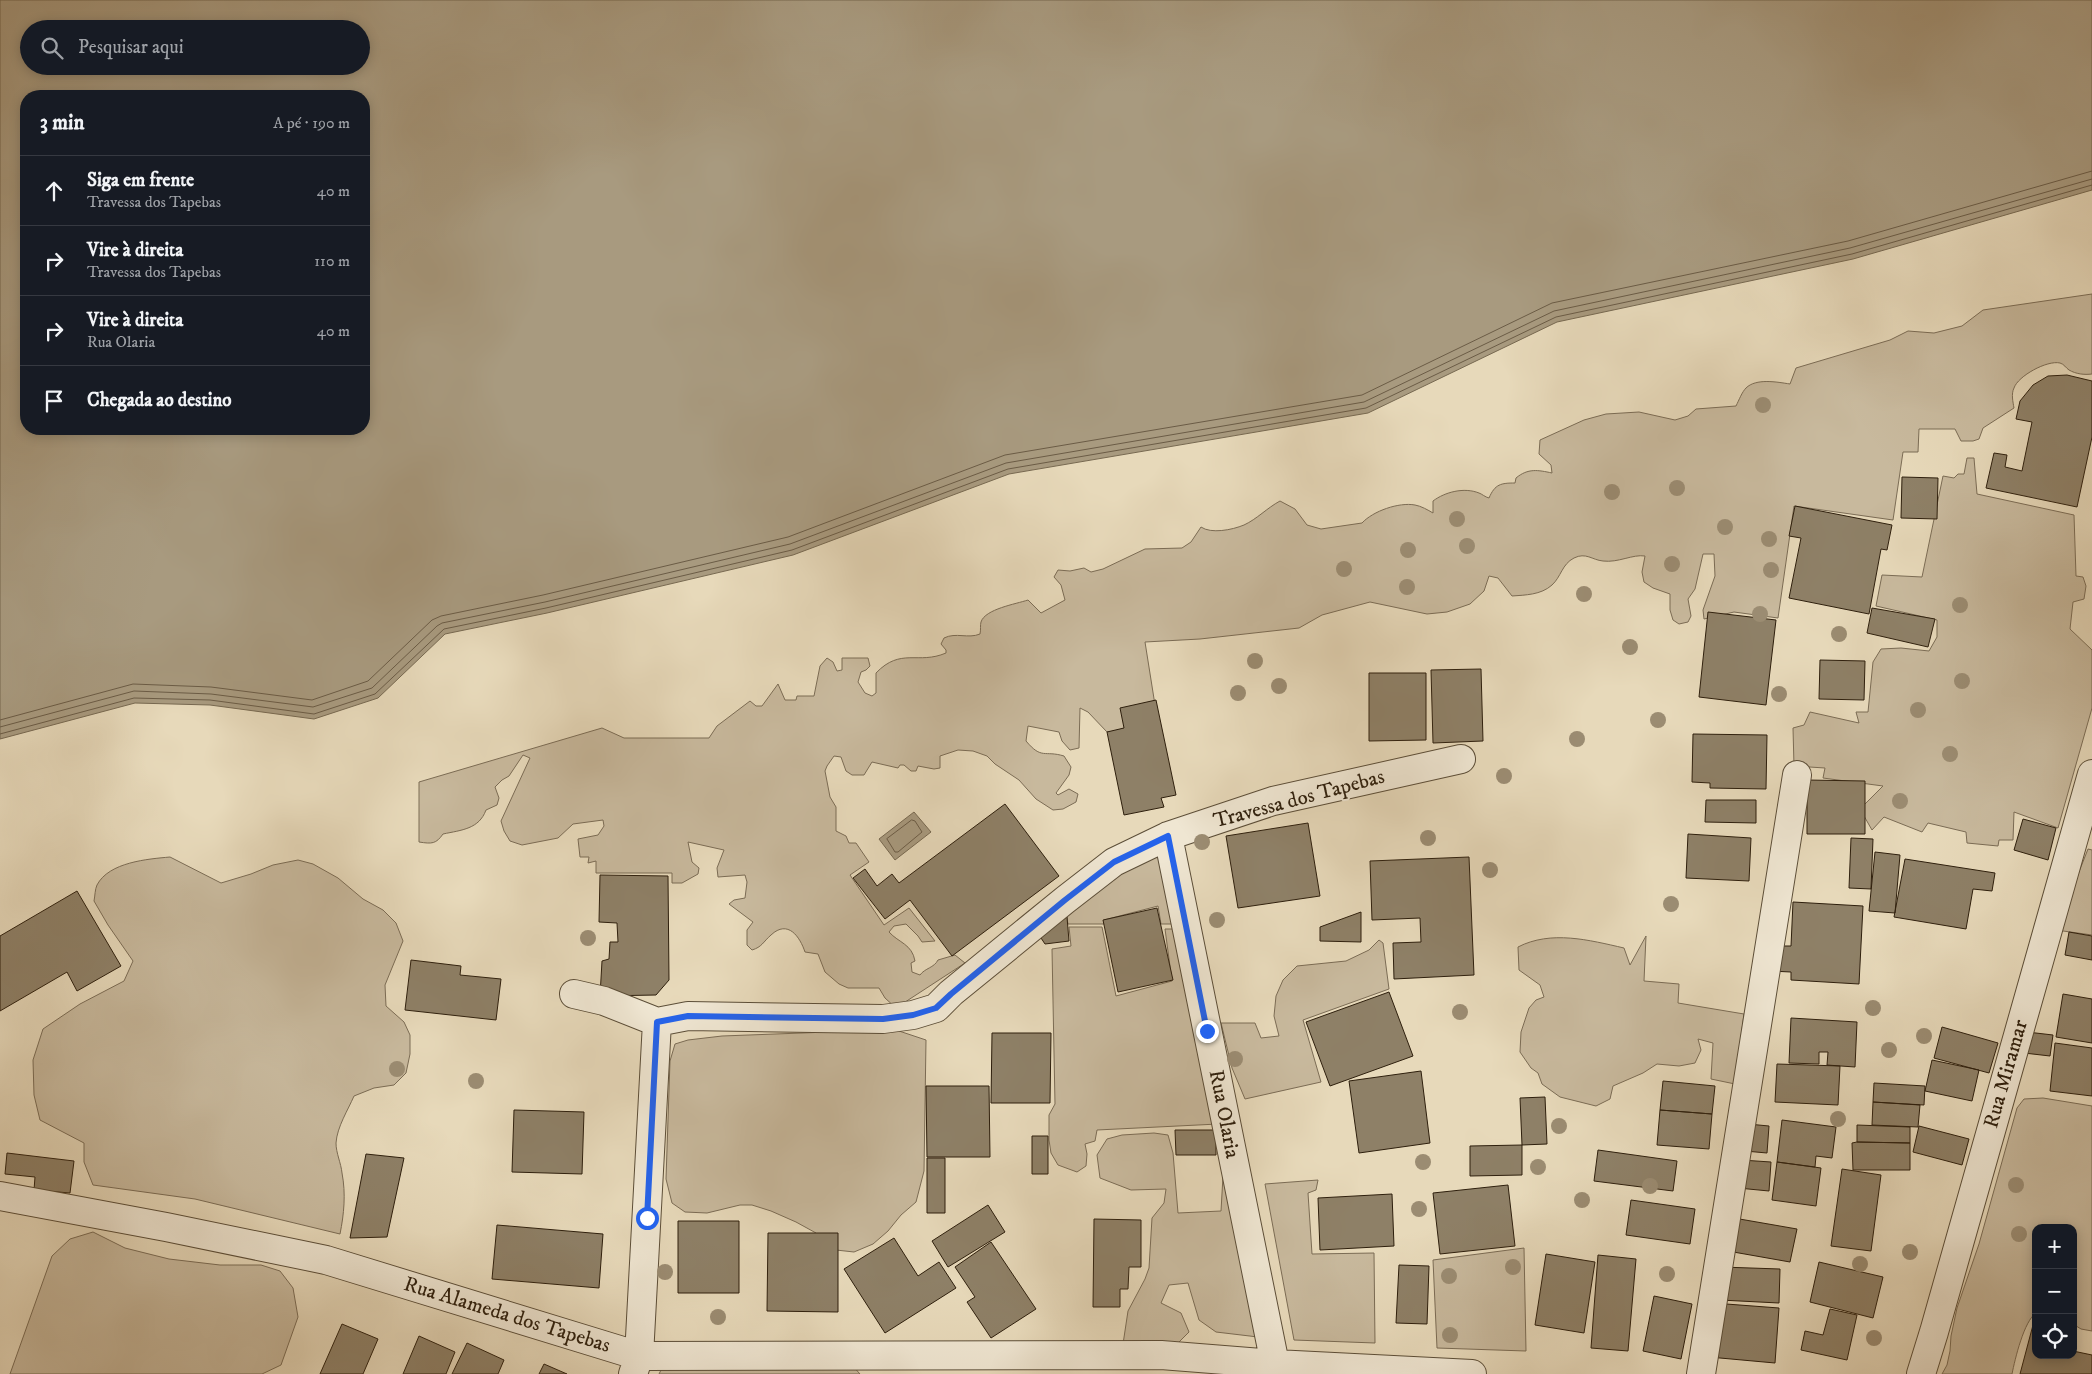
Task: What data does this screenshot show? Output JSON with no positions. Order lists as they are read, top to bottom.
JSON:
{
  "streets": {
    "street": [
      "Travessa dos Tapebas",
      "Rua Miramar",
      "Rua Olaria",
      "Rua Alameda dos Tapebas"
    ]
  },
  "crossings": [
    ["Travessa dos Tapebas", "Rua Olaria"],
    ["Rua Olaria", "Rua Alameda dos Tapebas"]
  ],
  "page": {
    "search": "Pesquisar aqui",
    "heading": ["3 min", "A pé · 190 m"],
    "list": [
      ["Siga em frente", "Travessa dos Tapebas", "40 m"],
      ["Vire à direita", "Travessa dos Tapebas", "110 m"],
      ["Vire à direita", "Rua Olaria", "40 m"],
      "Chegada ao destino"
    ],
    "map_buttons": ["+", "−"]
  }
}
